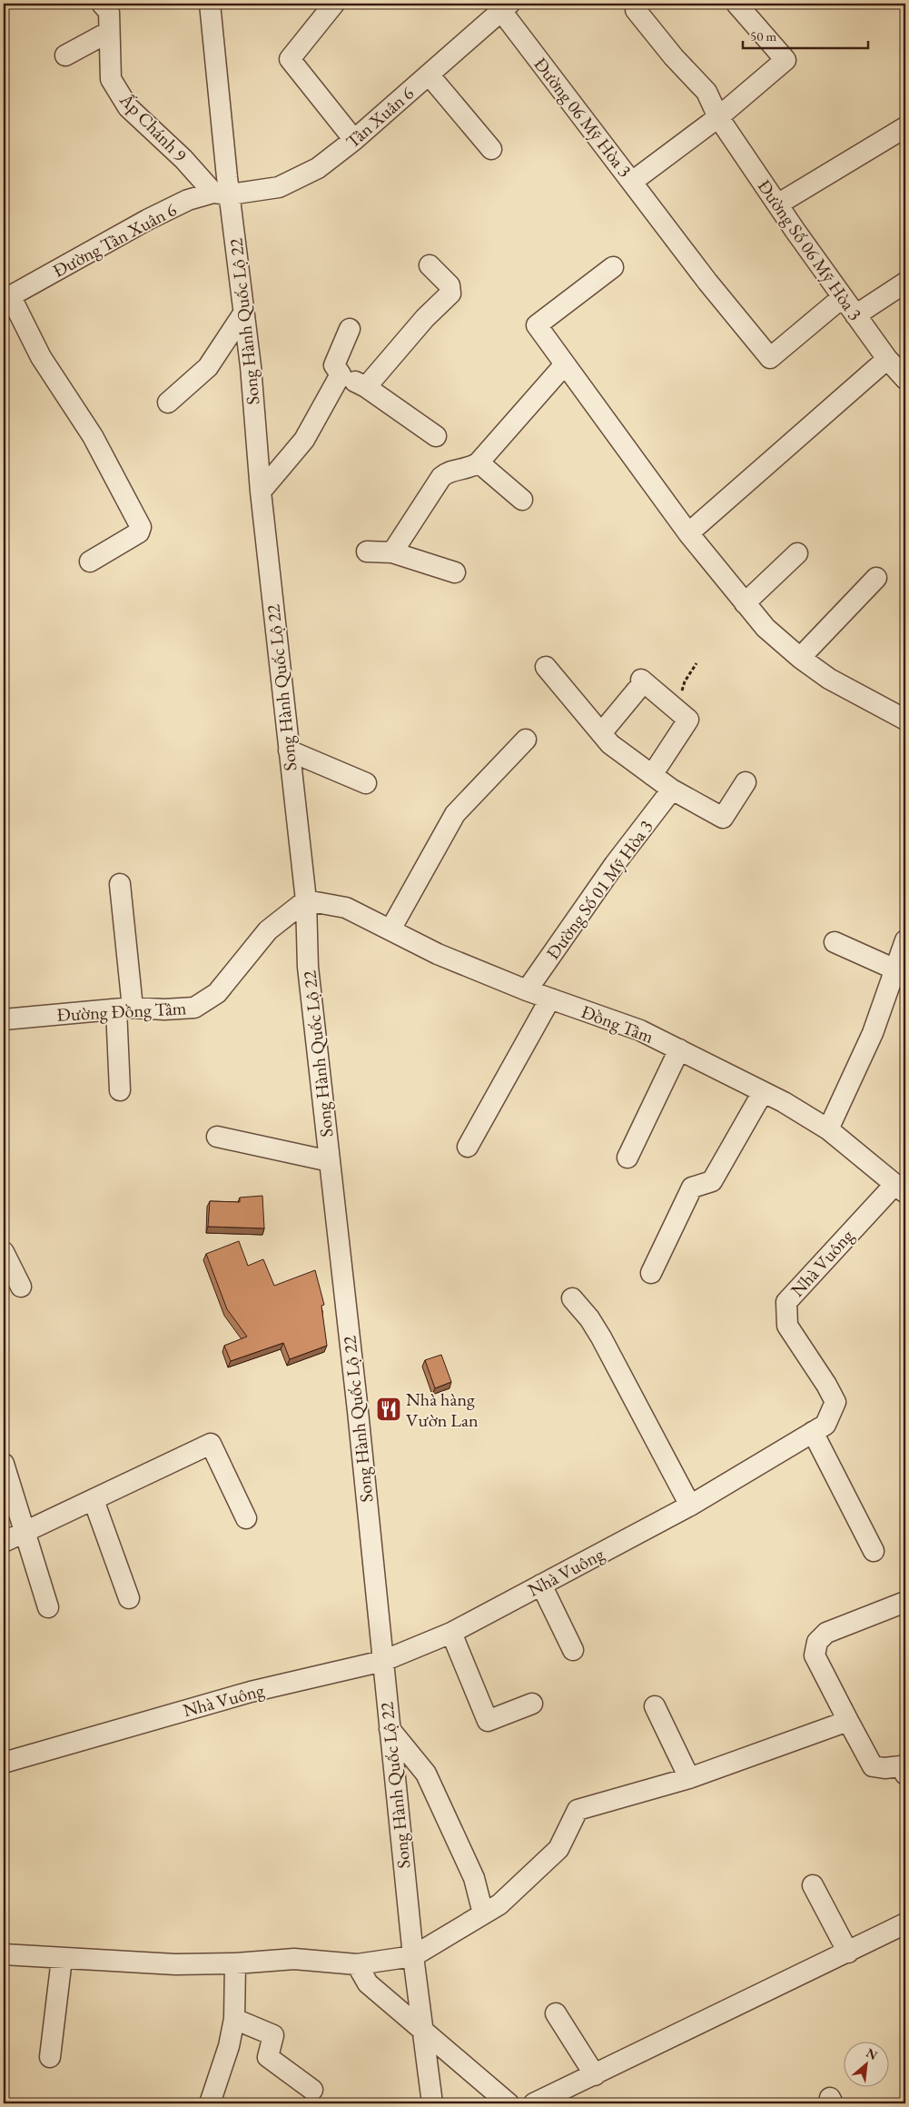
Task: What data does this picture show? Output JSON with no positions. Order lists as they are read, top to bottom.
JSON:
{
  "streets": {
    "street": [
      "Tân Xuân 6",
      "Đường 06 Mỹ Hòa 3",
      "Ấp Chánh 9",
      "Đường Tân Xuân 6",
      "Đường Số 06 Mỹ Hòa 3",
      "Song Hành Quốc Lộ 22",
      "Đường Số 01 Mỹ Hòa 3",
      "Đường Đồng Tâm",
      "Đồng Tâm",
      "Nhà Vuông"
    ]
  },
  "crossings": [
    ["Tân Xuân 6", "Đường 06 Mỹ Hòa 3"],
    ["Tân Xuân 6", "Ấp Chánh 9"],
    ["Tân Xuân 6", "Đường Tân Xuân 6"],
    ["Tân Xuân 6", "Song Hành Quốc Lộ 22"],
    ["Đường 06 Mỹ Hòa 3", "Đường Số 06 Mỹ Hòa 3"],
    ["Ấp Chánh 9", "Đường Tân Xuân 6"],
    ["Ấp Chánh 9", "Song Hành Quốc Lộ 22"],
    ["Đường Tân Xuân 6", "Song Hành Quốc Lộ 22"],
    ["Song Hành Quốc Lộ 22", "Đường Đồng Tâm"],
    ["Song Hành Quốc Lộ 22", "Đồng Tâm"],
    ["Song Hành Quốc Lộ 22", "Nhà Vuông"],
    ["Đường Số 01 Mỹ Hòa 3", "Đồng Tâm"],
    ["Đường Đồng Tâm", "Đồng Tâm"],
    ["Đồng Tâm", "Nhà Vuông"]
  ],
  "places": {
    "restaurant": ["Nhà hàng Vườn Lan"]
  },
  "scale_bar": "50 m",
  "north": "top right"
}
